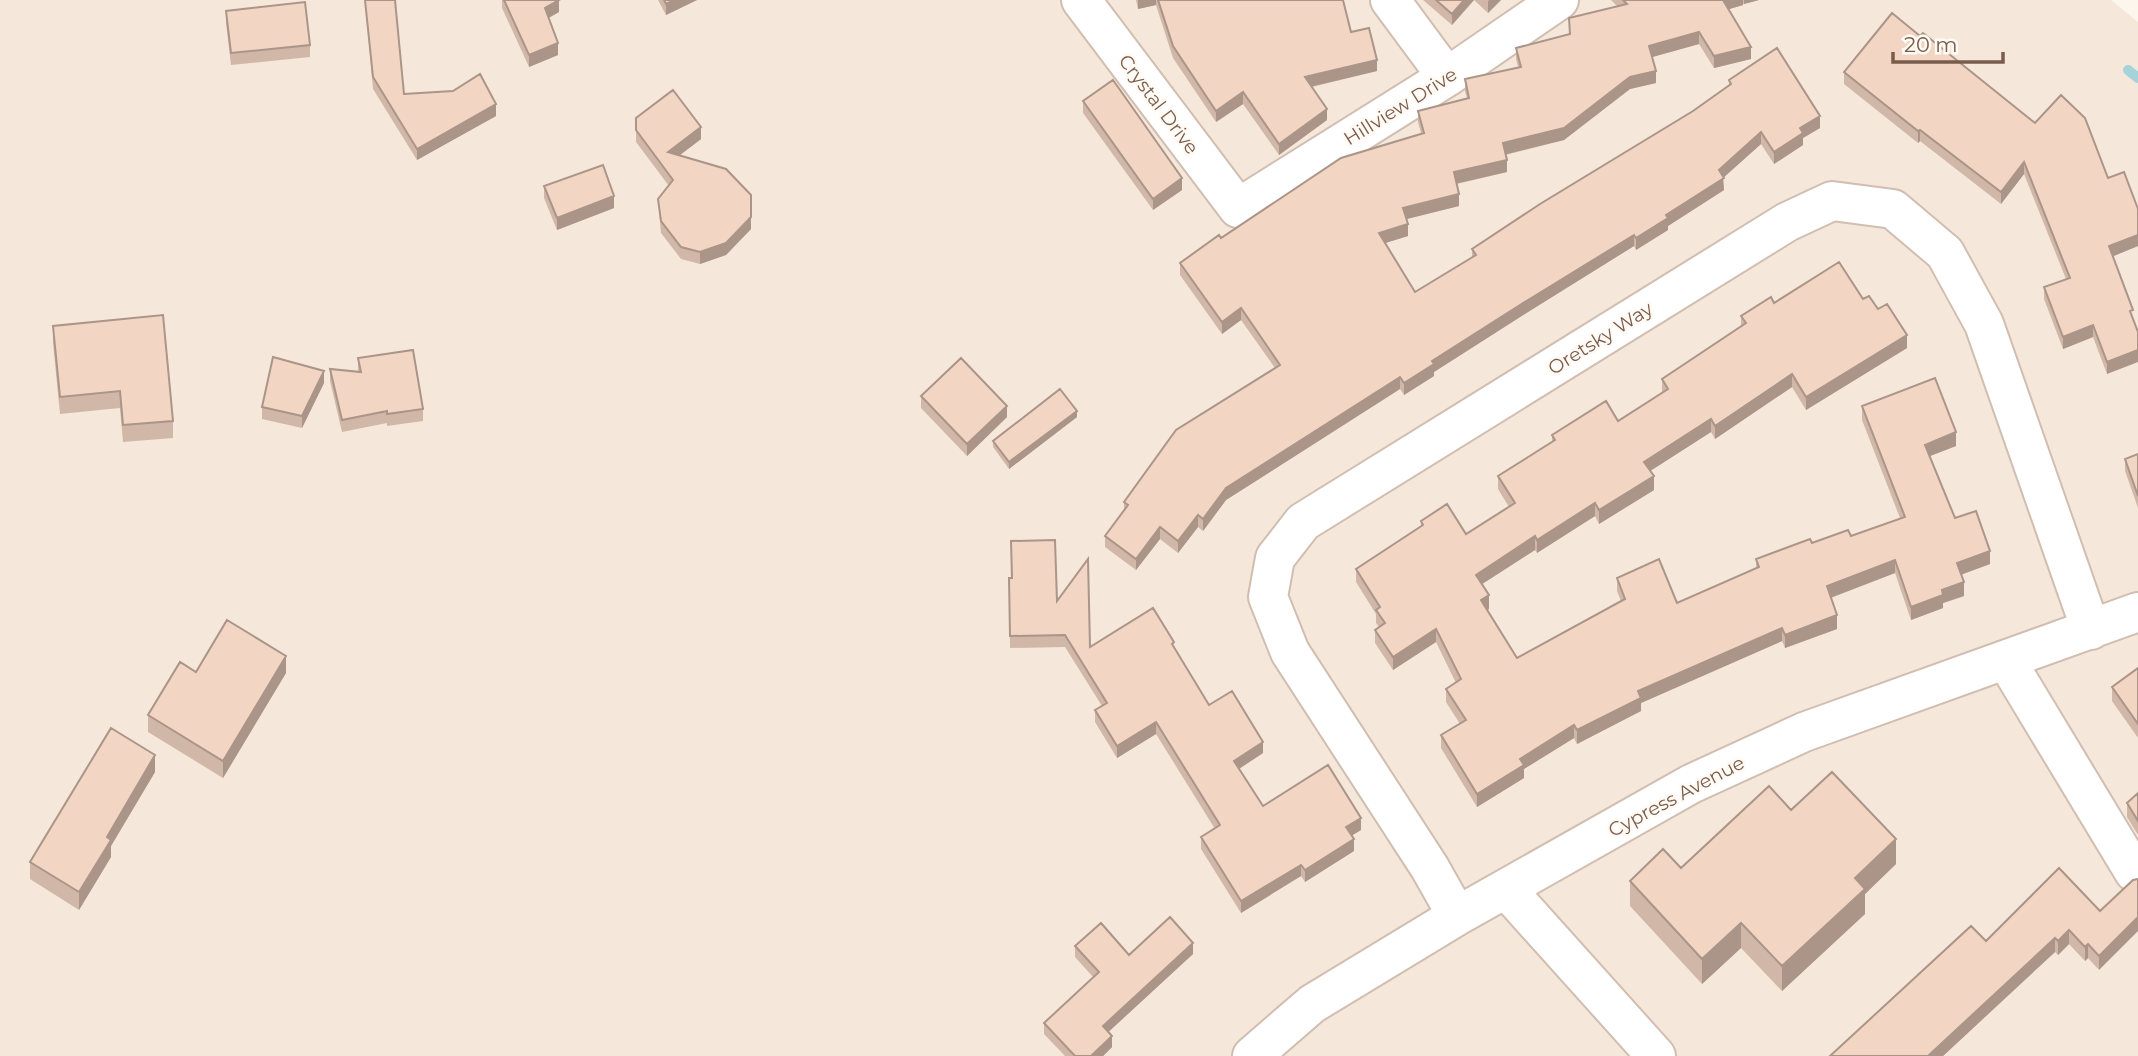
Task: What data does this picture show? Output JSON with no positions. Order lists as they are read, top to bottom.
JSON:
{
  "streets": {
    "street": [
      "Crystal Drive",
      "Hillview Drive",
      "Oretsky Way",
      "Cypress Avenue"
    ]
  },
  "crossings": [
    ["Crystal Drive", "Hillview Drive"],
    ["Oretsky Way", "Cypress Avenue"]
  ],
  "scale_bar": "20 m"
}
